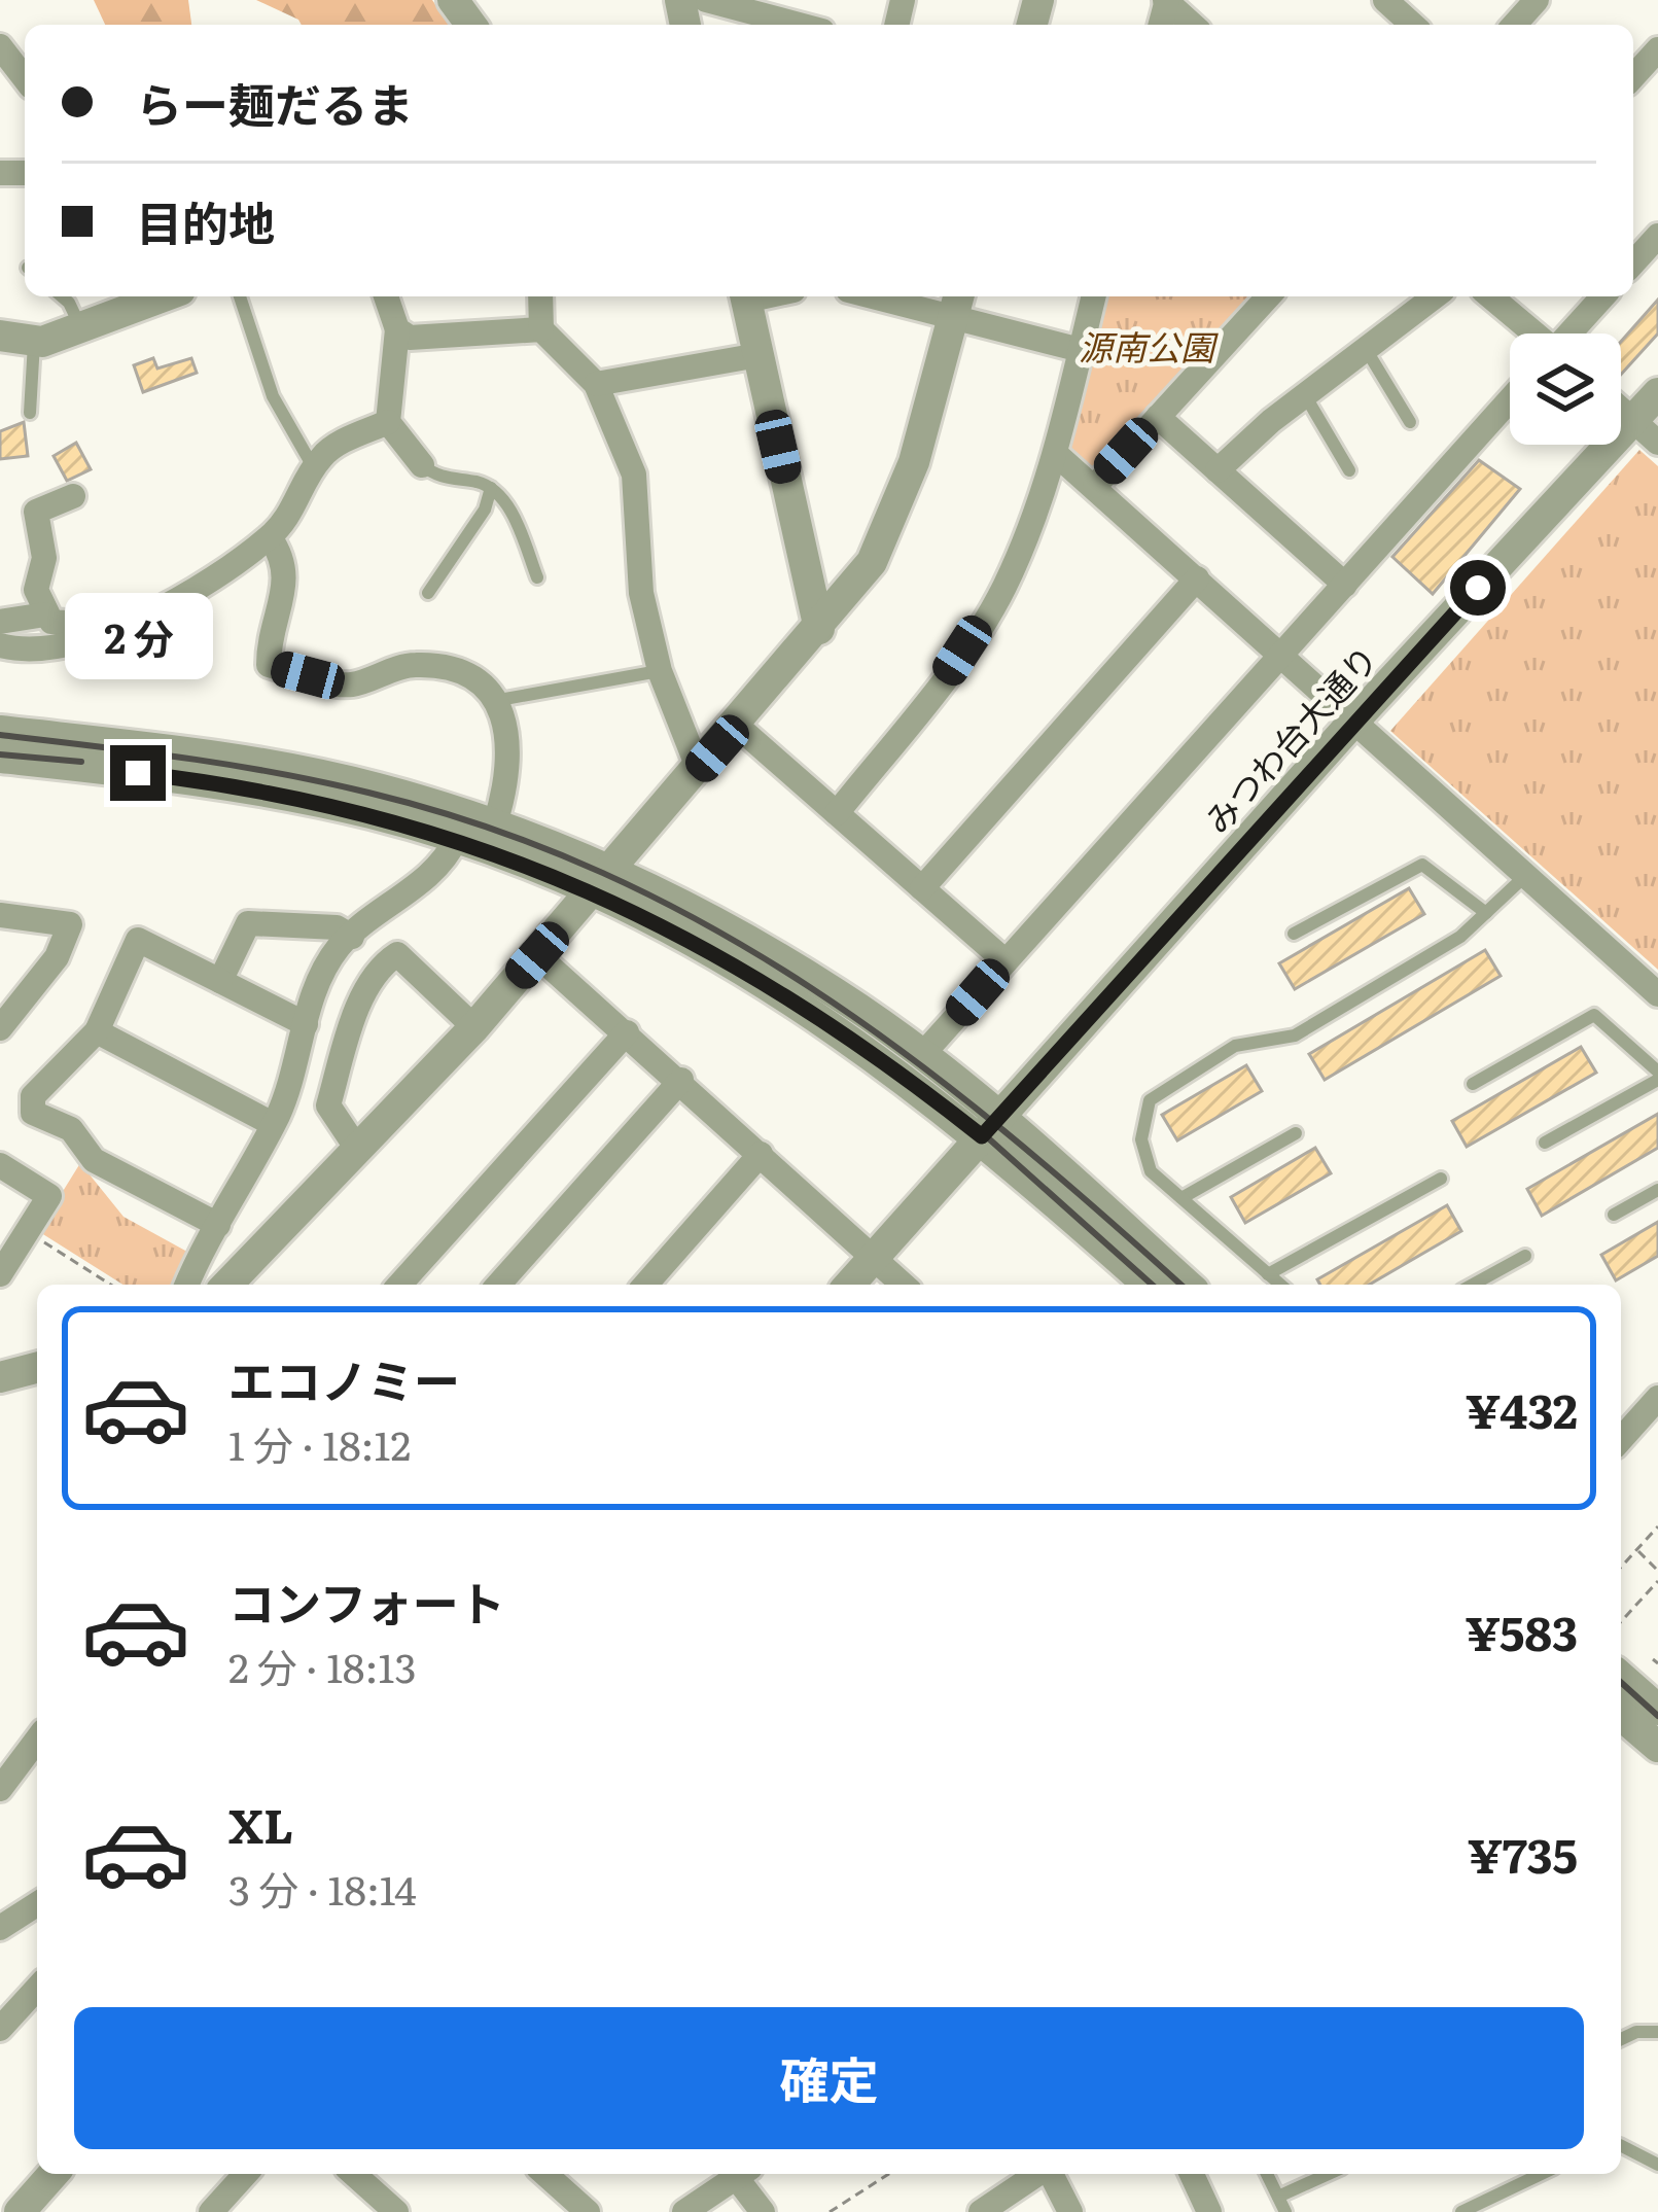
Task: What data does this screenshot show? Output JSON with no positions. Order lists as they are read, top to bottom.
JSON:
{
  "streets": {
    "street": ["みつわ台大通り"]
  },
  "parks": ["源南公園"],
  "page": {
    "banner": ["らー麺だるま", "目的地"],
    "bubble": "2 分",
    "list": [
      {
        "name": "エコノミー",
        "note": "1 分 · 18:12",
        "value": "¥432"
      },
      {
        "name": "コンフォート",
        "note": "2 分 · 18:13",
        "value": "¥583"
      },
      {
        "name": "XL",
        "note": "3 分 · 18:14",
        "value": "¥735"
      }
    ],
    "buttons": "確定"
  }
}
